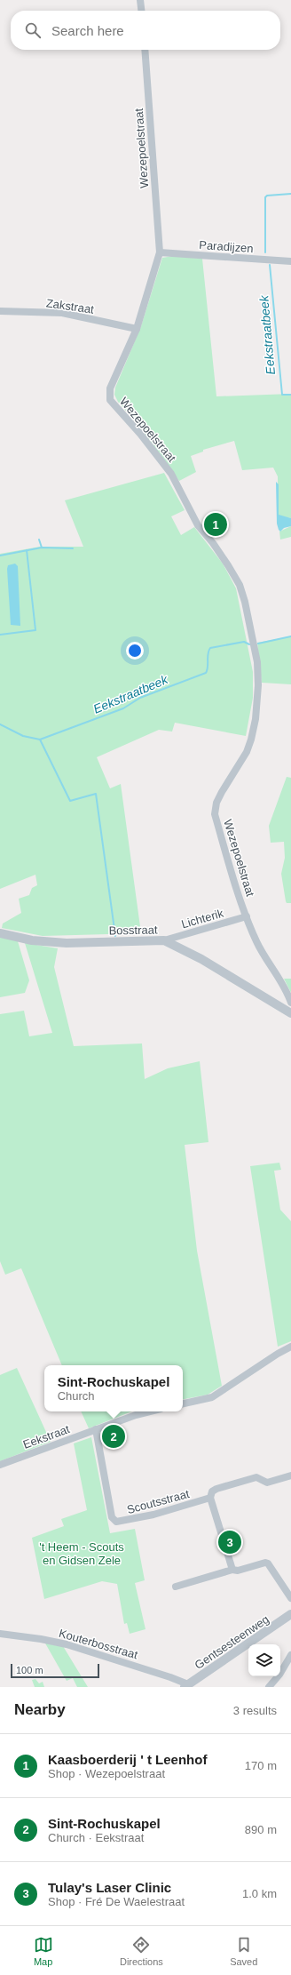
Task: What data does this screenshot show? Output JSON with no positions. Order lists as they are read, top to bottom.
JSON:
{
  "streets": {
    "street": [
      "Wezepoelstraat",
      "Paradijzen",
      "Zakstraat",
      "Lichterik",
      "Bosstraat",
      "Eekstraat",
      "Scoutsstraat",
      "Gentsesteenweg",
      "Kouterbosstraat"
    ]
  },
  "crossings": [
    ["Wezepoelstraat", "Paradijzen"],
    ["Wezepoelstraat", "Zakstraat"],
    ["Wezepoelstraat", "Lichterik"],
    ["Lichterik", "Bosstraat"],
    ["Eekstraat", "Scoutsstraat"],
    ["Gentsesteenweg", "Kouterbosstraat"]
  ],
  "water": ["Eekstraatbeek"],
  "parks": ["'t Heem - Scouts en Gidsen Zele"],
  "scale_bar": "100 m",
  "page": {
    "search": "Search here",
    "pins": ["1", "2", "3"],
    "popup": ["Sint-Rochuskapel", "Church"],
    "scale": "100 m",
    "heading": ["Nearby", "3 results"],
    "list": [
      {
        "mark": "1",
        "name": "Kaasboerderij ' t Leenhof",
        "note": "Shop · Wezepoelstraat",
        "value": "170 m"
      },
      {
        "mark": "2",
        "name": "Sint-Rochuskapel",
        "note": "Church · Eekstraat",
        "value": "890 m"
      },
      {
        "mark": "3",
        "name": "Tulay's Laser Clinic",
        "note": "Shop · Fré De Waelestraat",
        "value": "1.0 km"
      }
    ],
    "nav": ["Map", "Directions", "Saved"]
  }
}
